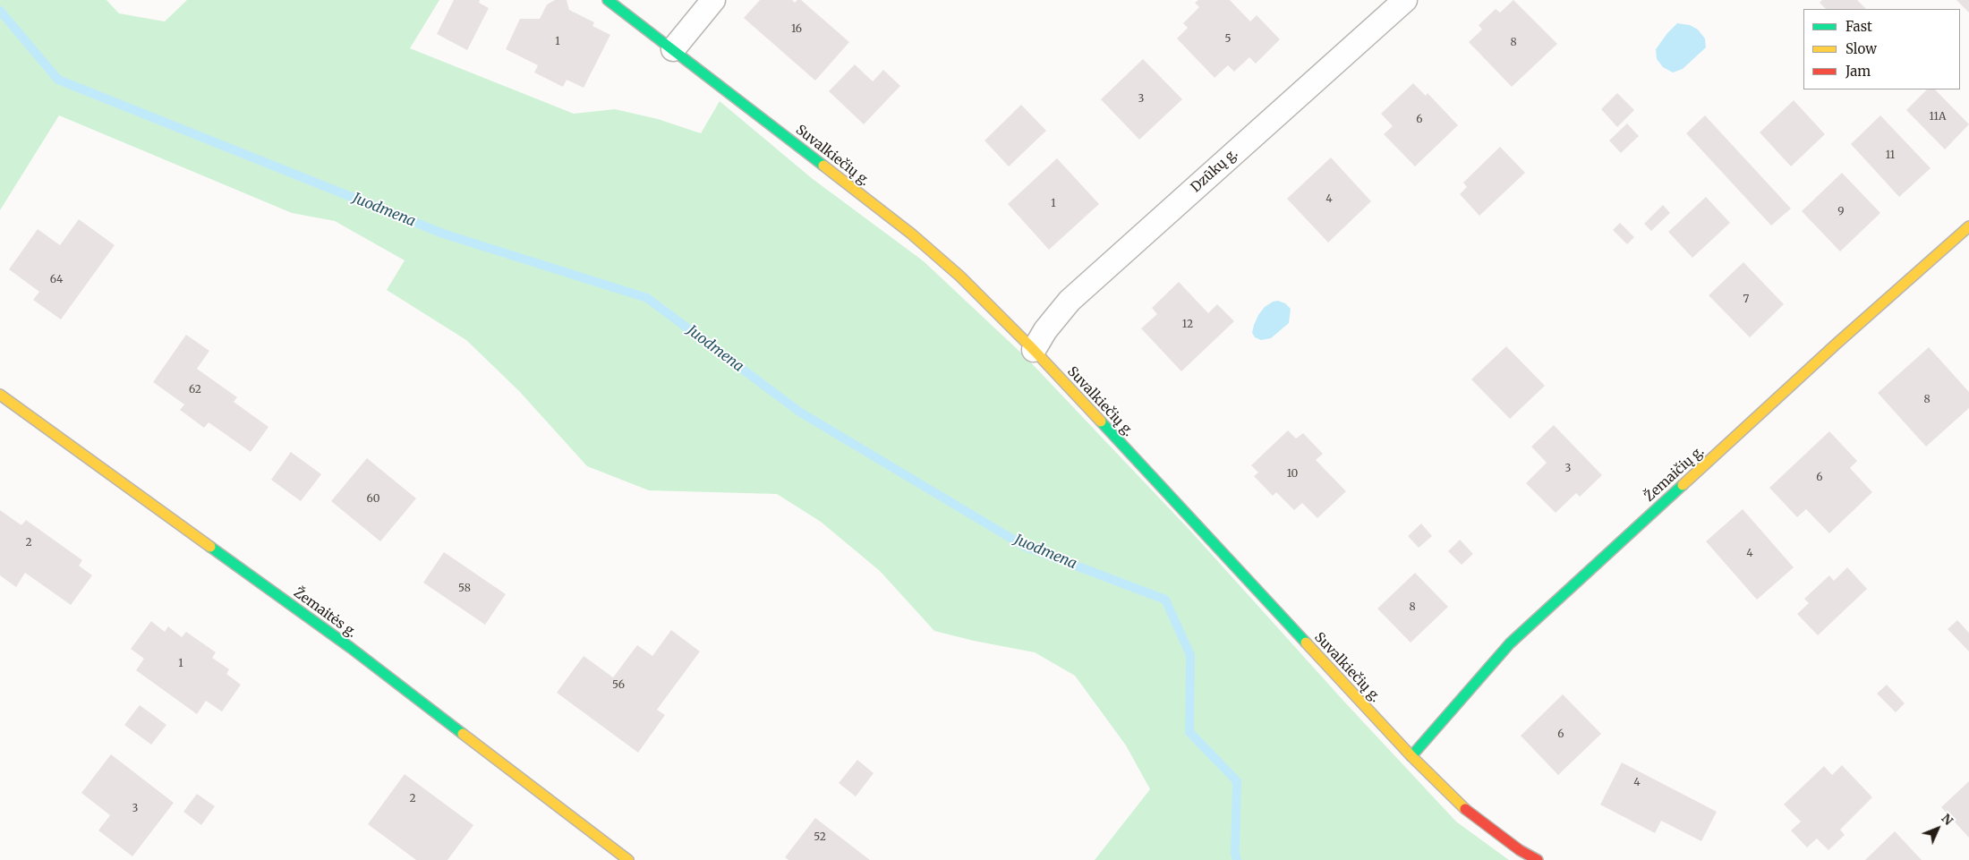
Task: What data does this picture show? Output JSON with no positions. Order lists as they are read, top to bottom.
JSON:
{
  "streets": {
    "street": [
      "Suvalkiečių g.",
      "Dzūkų g.",
      "Žemaičių g.",
      "Žemaitės g."
    ]
  },
  "crossings": [
    ["Suvalkiečių g.", "Dzūkų g."],
    ["Suvalkiečių g.", "Žemaičių g."]
  ],
  "water": ["Juodmena"],
  "house_numbers": [
    "16",
    "5",
    "1",
    "8",
    "3",
    "11A",
    "6",
    "11",
    "4",
    "1",
    "9",
    "64",
    "7",
    "12",
    "62",
    "8",
    "3",
    "10",
    "6",
    "60",
    "2",
    "4",
    "58",
    "8",
    "1",
    "56",
    "6",
    "4",
    "2",
    "3",
    "52"
  ],
  "legend": ["Fast", "Slow", "Jam"],
  "north": "top right"
}
